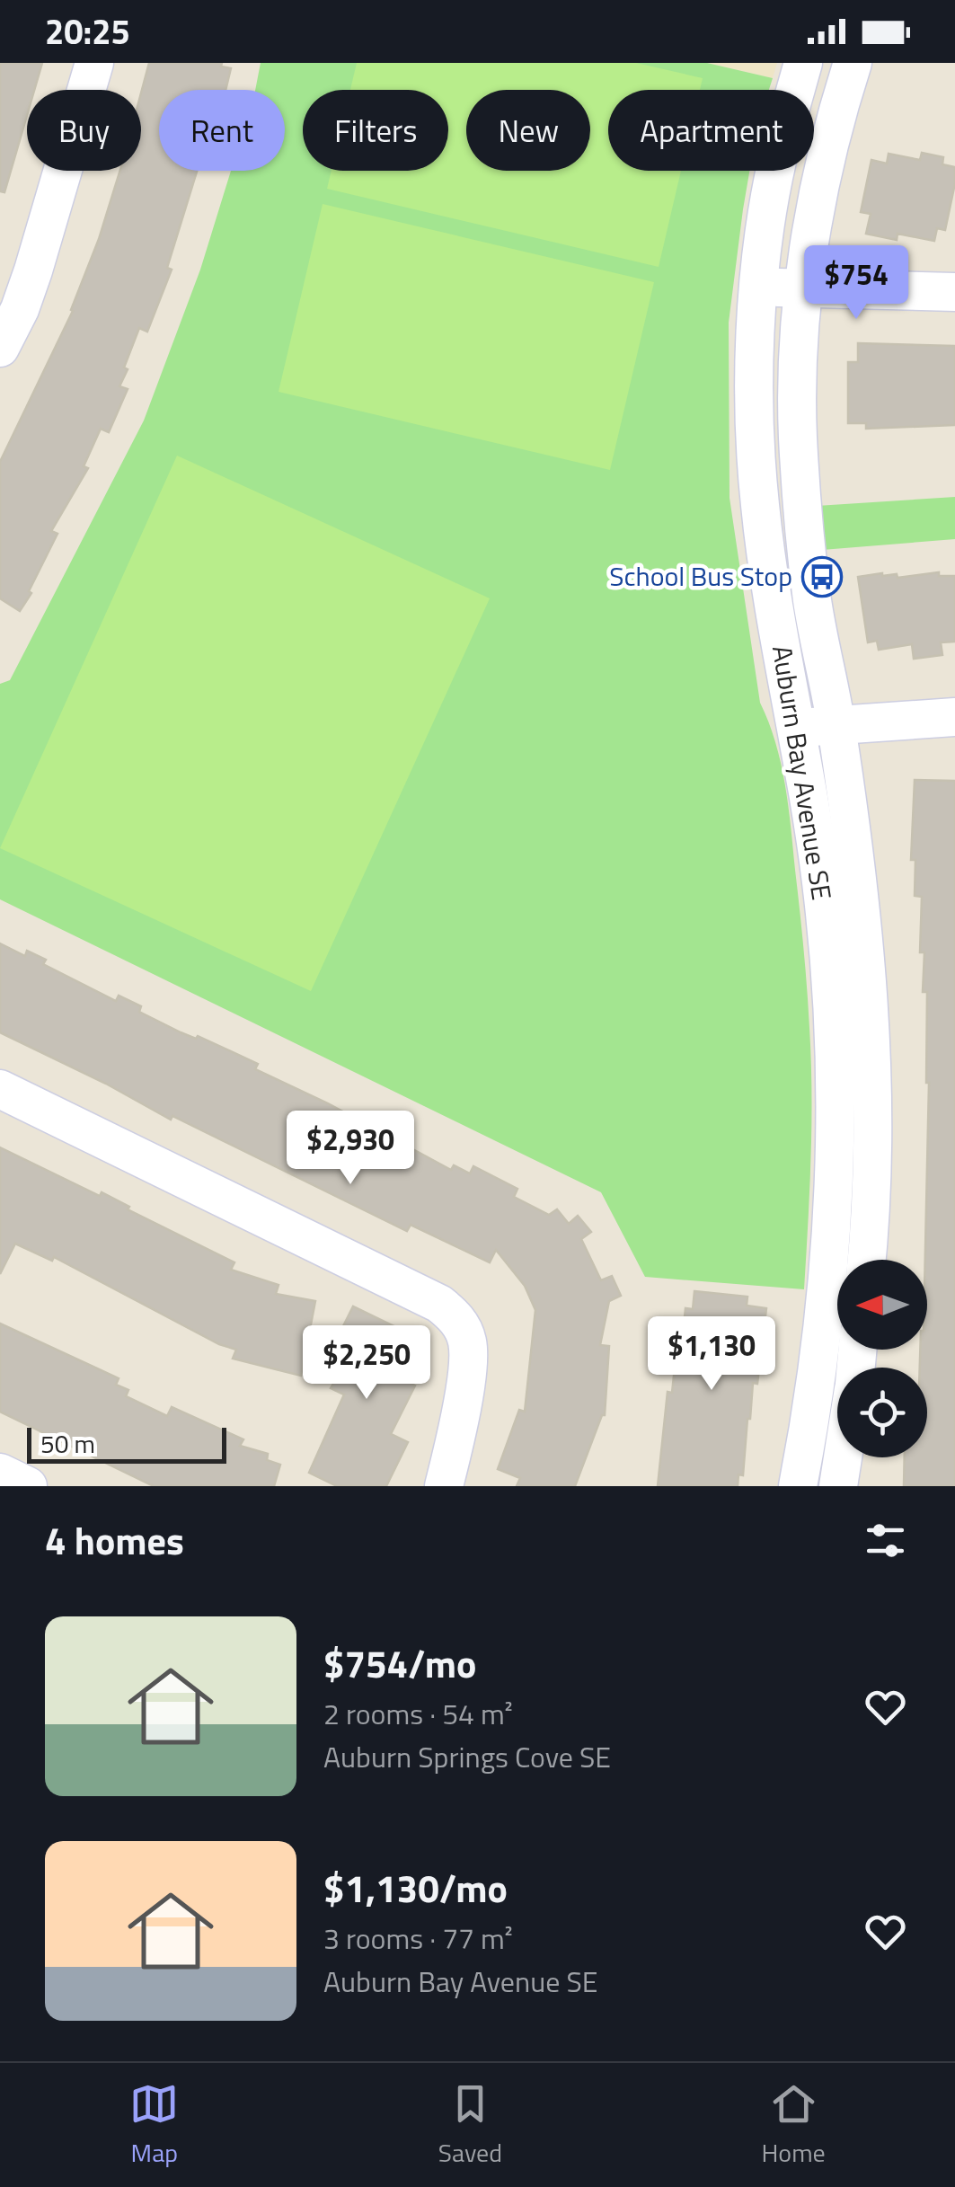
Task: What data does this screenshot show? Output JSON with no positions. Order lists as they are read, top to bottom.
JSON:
{
  "streets": {
    "street": ["Auburn Bay Avenue SE"]
  },
  "places": {
    "bus stop": ["School Bus Stop"]
  },
  "scale_bar": "50 m",
  "north": "left",
  "page": {
    "status": "20:25",
    "chip": [
      "Buy",
      "Rent",
      "Filters",
      "New",
      "Apartment"
    ],
    "price": [
      "$754",
      "$2,930",
      "$1,130",
      "$2,250"
    ],
    "scale": "50 m",
    "heading": "4 homes",
    "list": [
      {
        "name": "$754/mo",
        "note": "2 rooms · 54 m² · Auburn Springs Cove SE"
      },
      {
        "name": "$1,130/mo",
        "note": "3 rooms · 77 m² · Auburn Bay Avenue SE"
      }
    ],
    "tabs": ["Map", "Saved", "Home"]
  }
}
